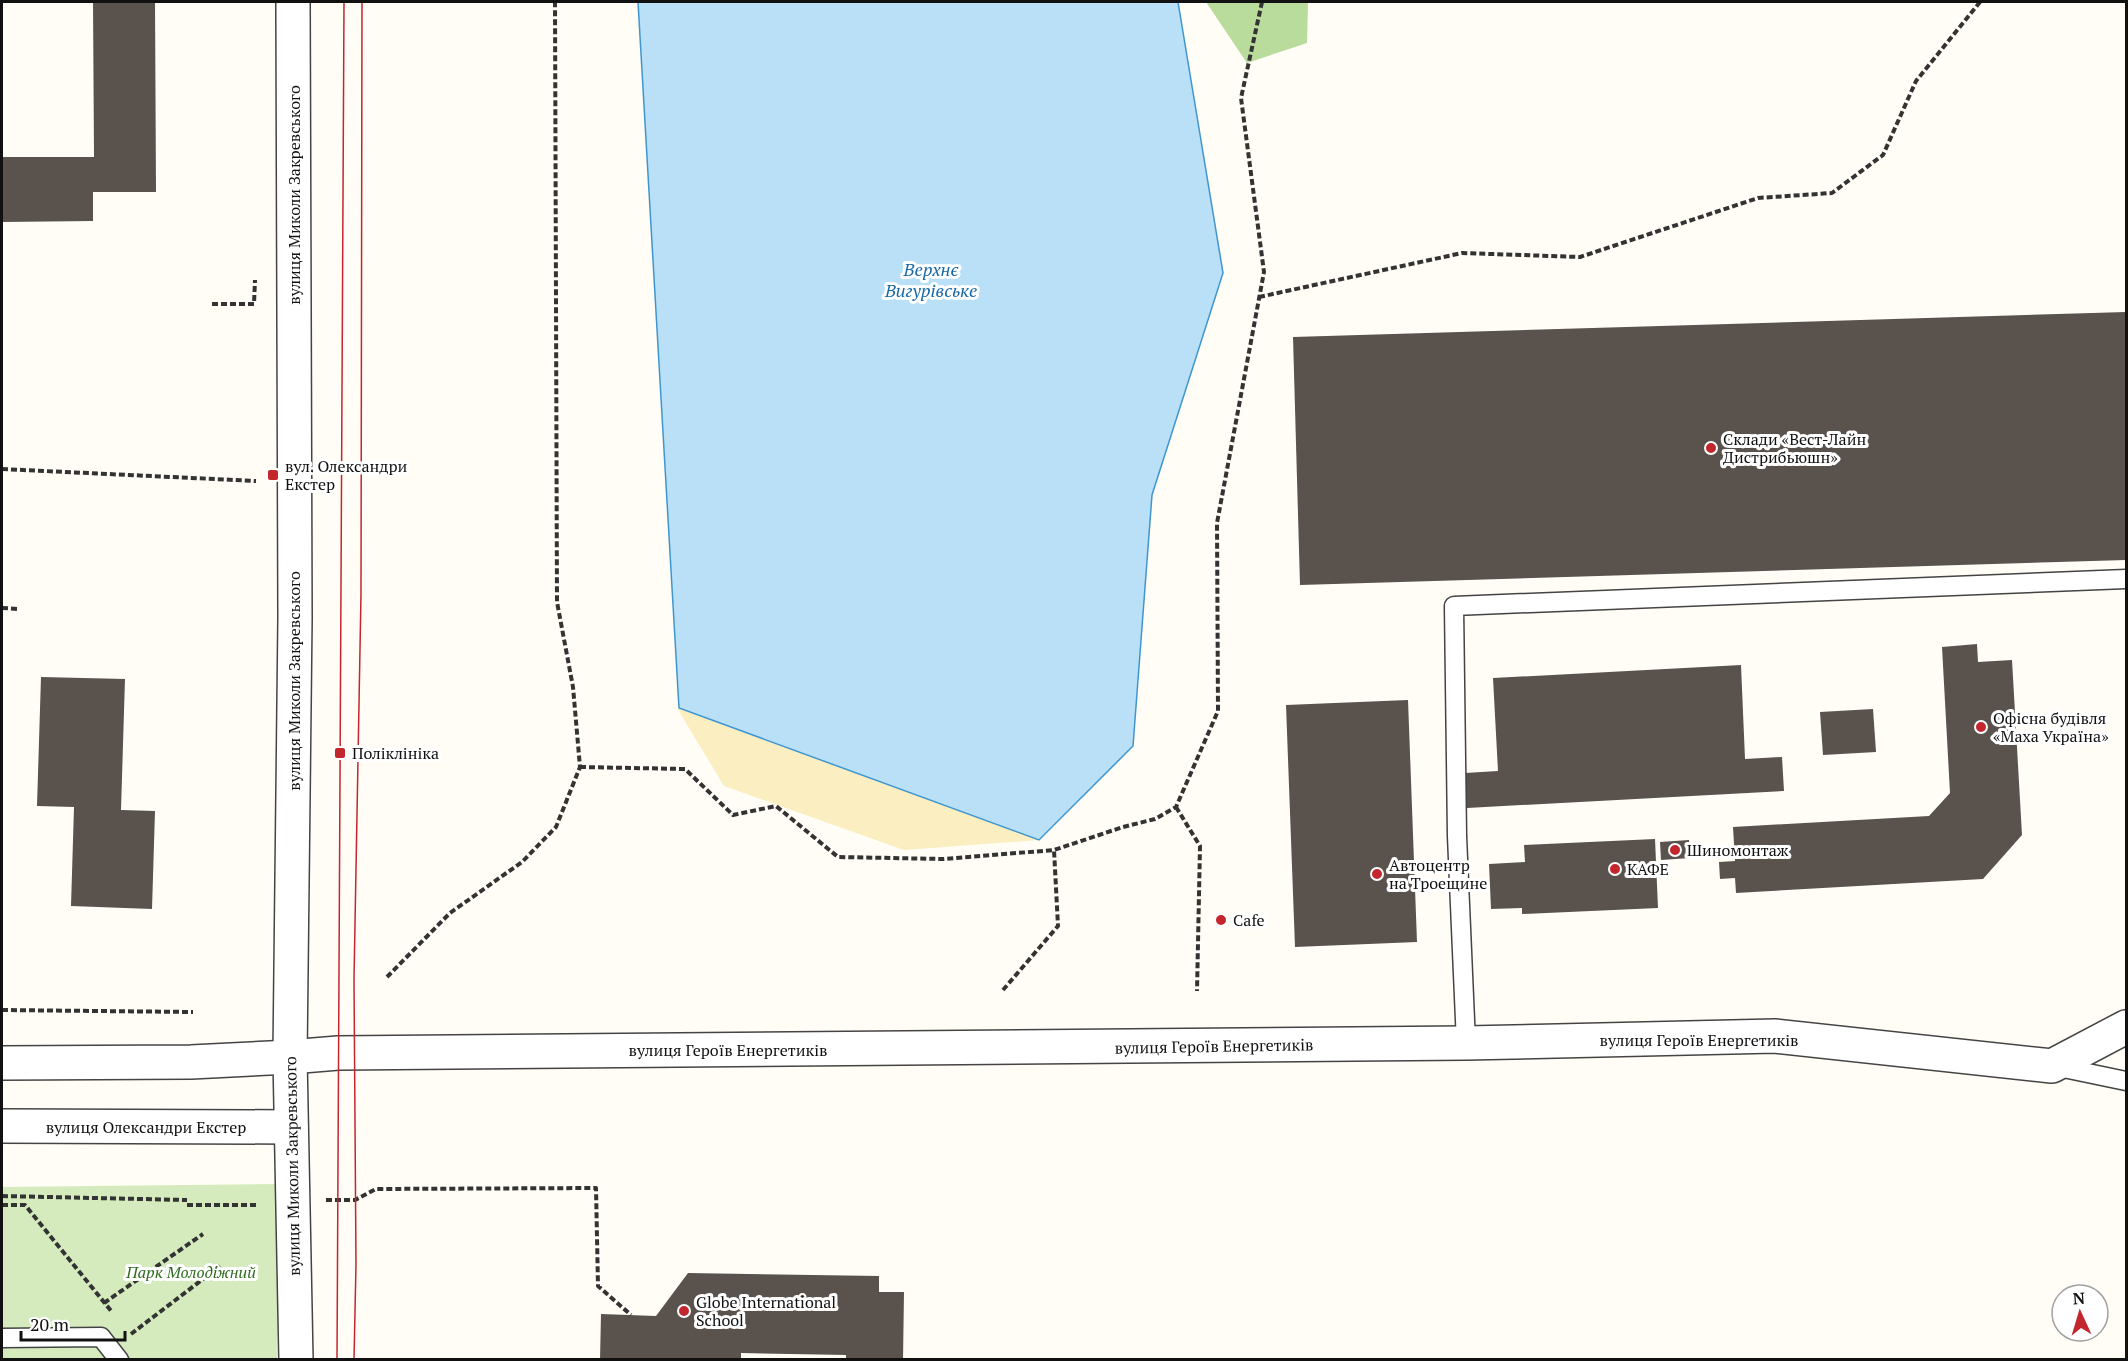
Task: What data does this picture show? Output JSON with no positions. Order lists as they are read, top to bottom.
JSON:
{
  "streets": {
    "street": ["вулиця Миколи Закревського", "вулиця Героїв Енергетиків", "вулиця Олександри Екстер"]
  },
  "crossings": [
    ["вулиця Миколи Закревського", "вулиця Героїв Енергетиків"],
    ["вулиця Миколи Закревського", "вулиця Олександри Екстер"]
  ],
  "water": ["Верхнє Вигурівське"],
  "parks": ["Парк Молодіжний"],
  "places": {
    "other": [
      "Склади «Вест-Лайн Дистрибьюшн»",
      "Офісна будівля «Маха Україна»",
      "Шиномонтаж",
      "КАФЕ",
      "Автоцентр на Троещине",
      "Cafe",
      "Globe International School"
    ],
    "transit": ["вул. Олександри Екстер", "Поліклініка"]
  },
  "scale_bar": "20 m",
  "north": "top"
}
